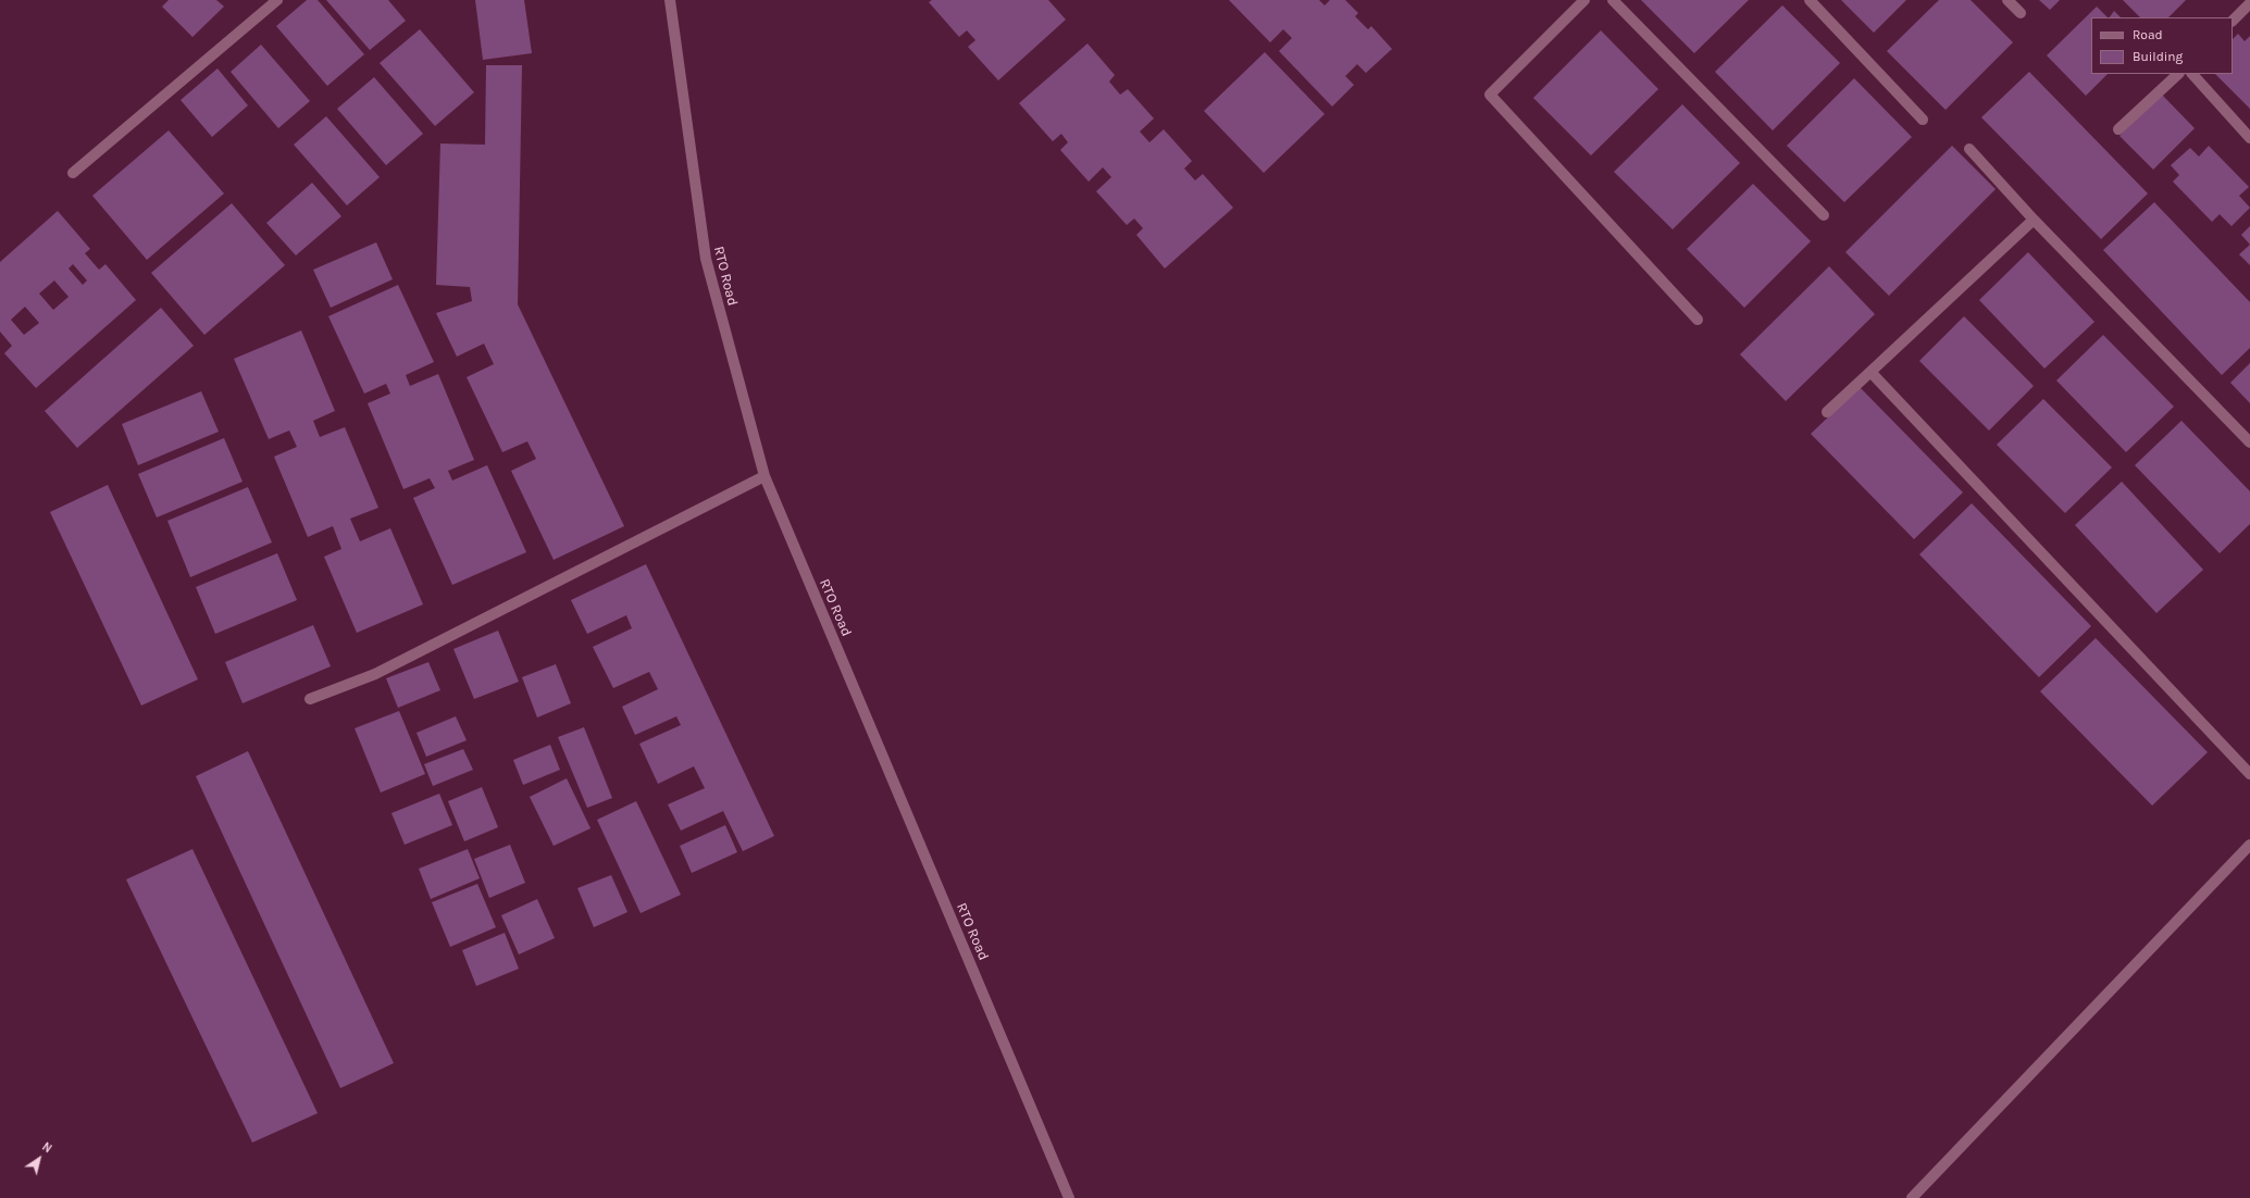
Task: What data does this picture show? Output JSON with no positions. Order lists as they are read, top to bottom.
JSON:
{
  "streets": {
    "street": ["RTO Road"]
  },
  "legend": ["Road", "Building"],
  "north": "top right"
}
